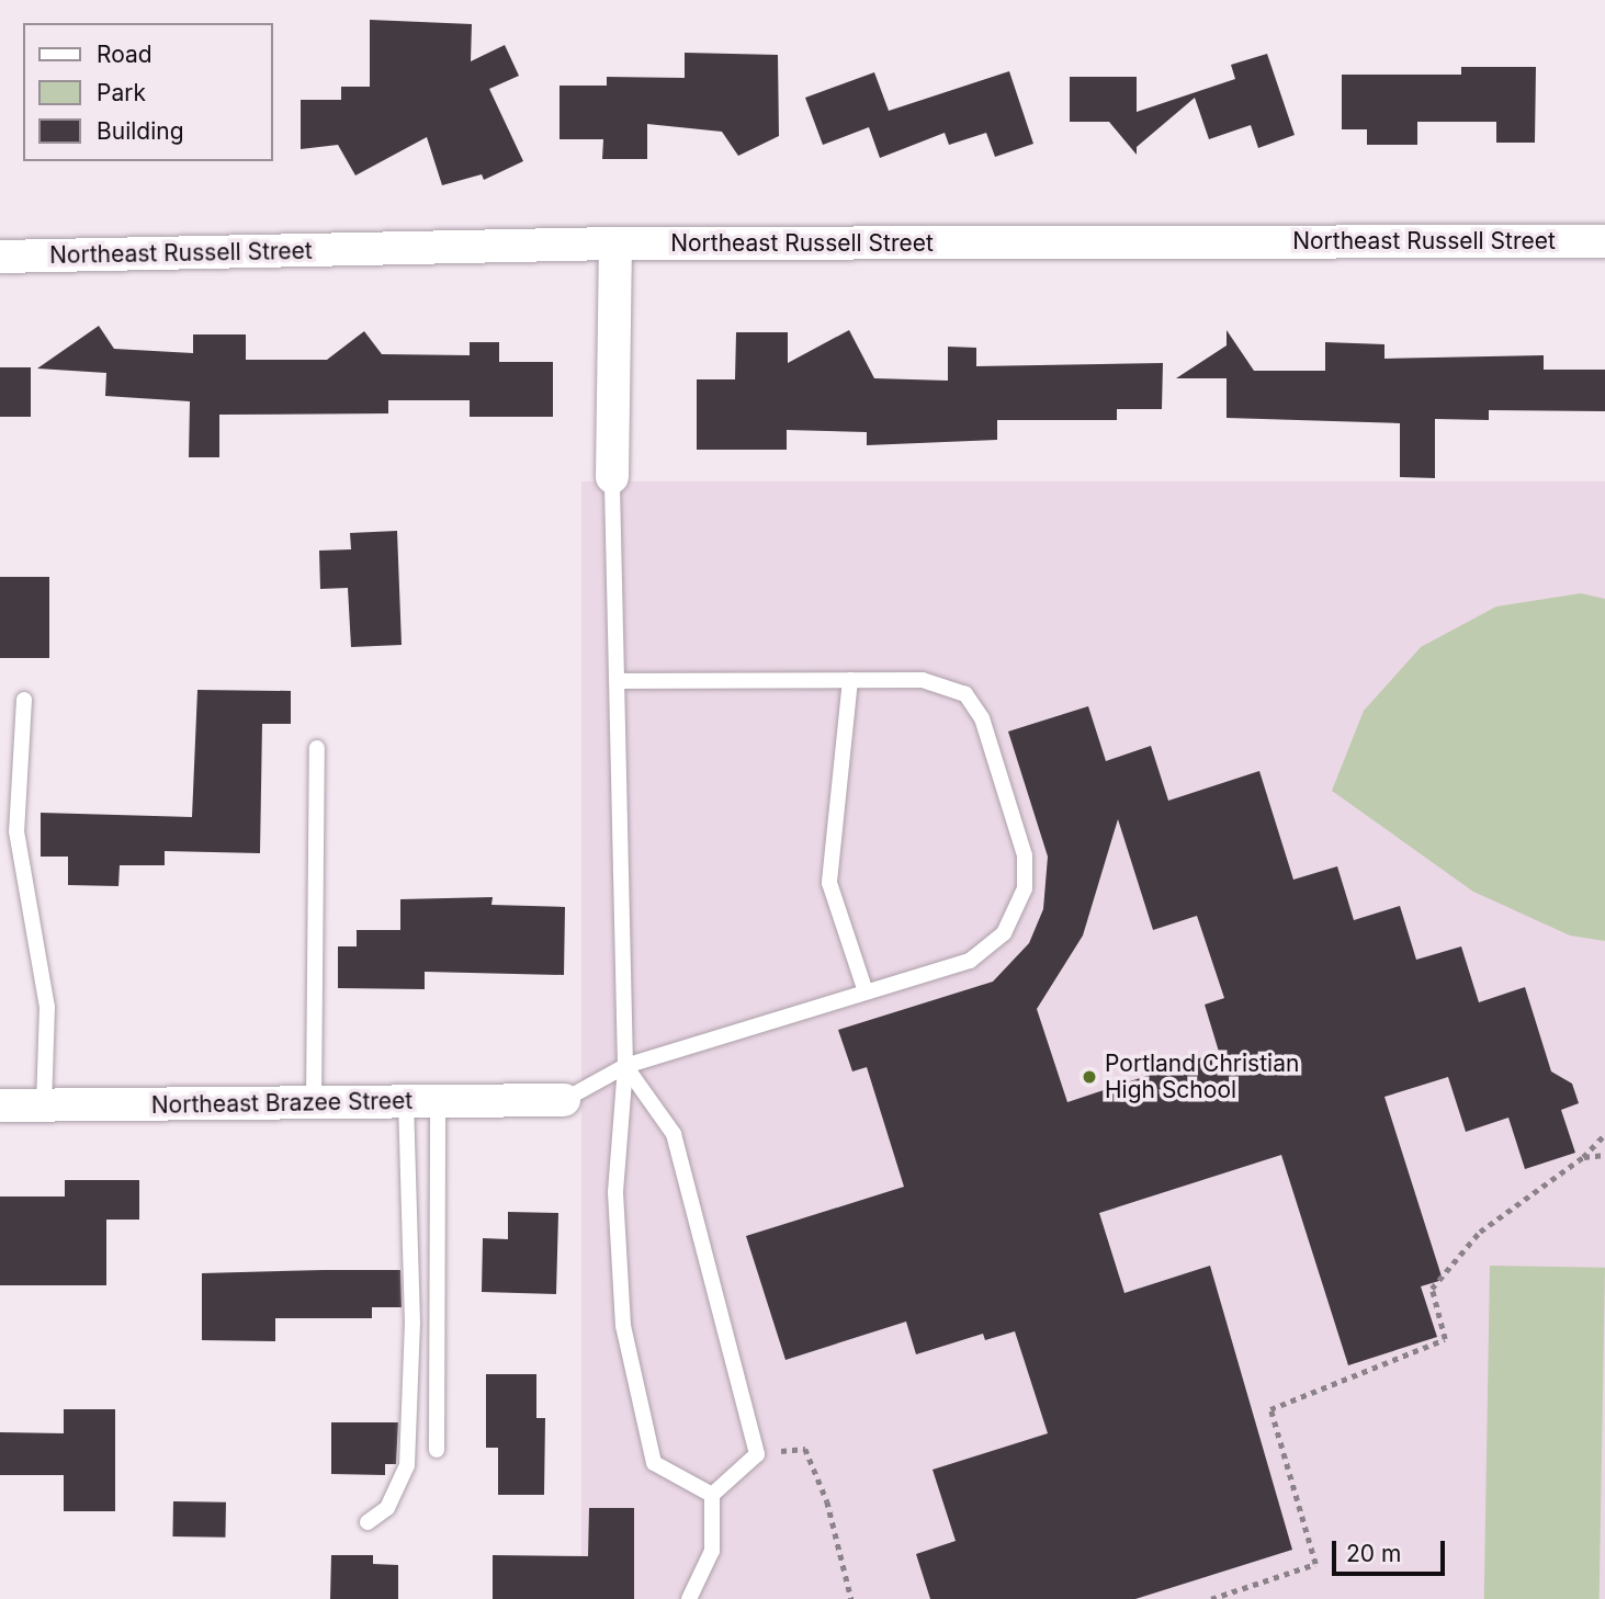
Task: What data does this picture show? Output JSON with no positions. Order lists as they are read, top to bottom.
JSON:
{
  "streets": {
    "street": ["Northeast Russell Street", "Northeast Brazee Street"]
  },
  "places": ["Portland Christian High School"],
  "legend": ["Road", "Park", "Building"],
  "scale_bar": "20 m"
}
